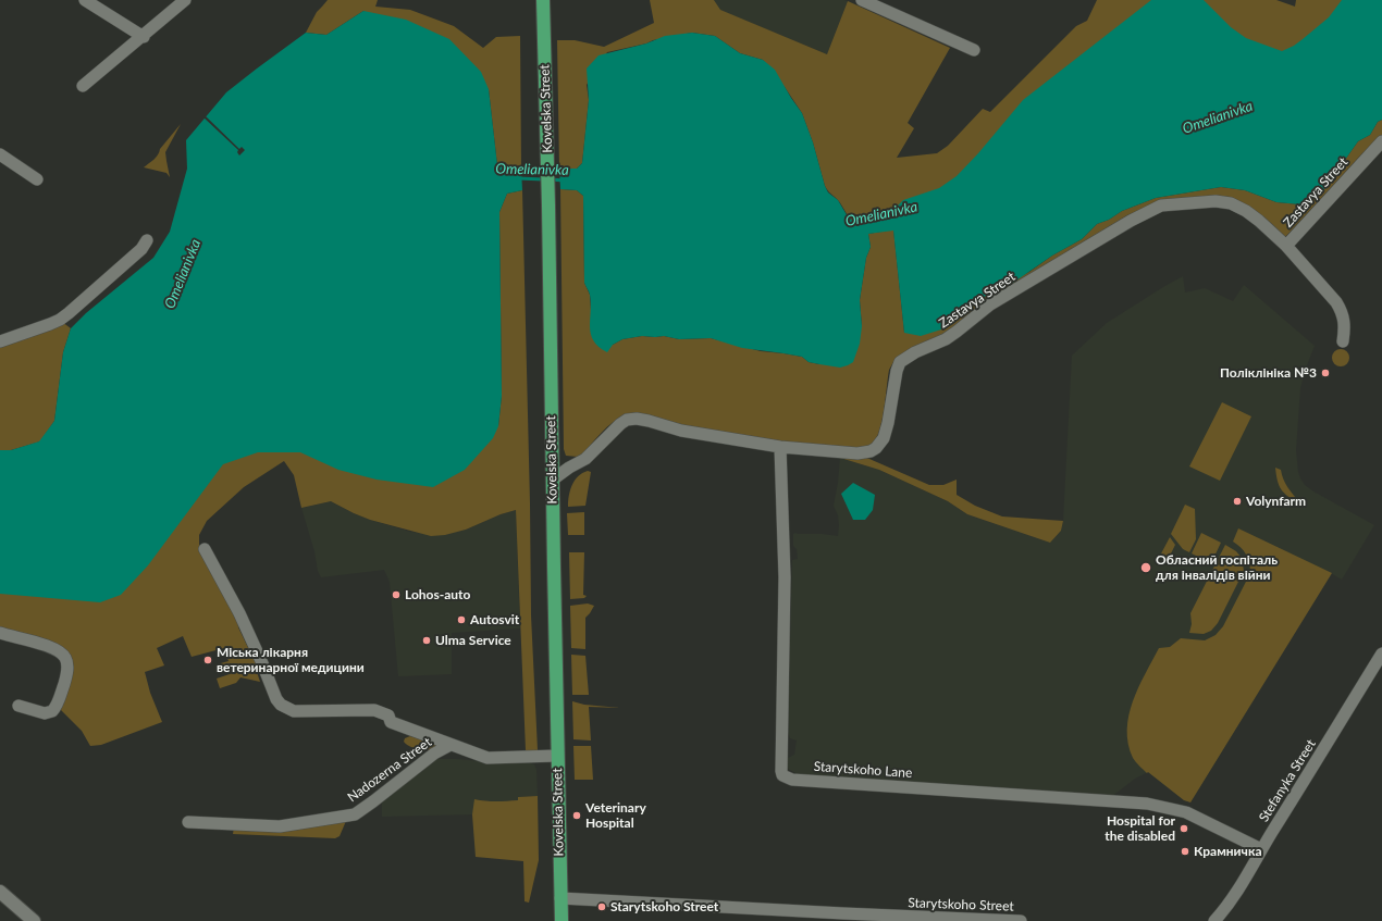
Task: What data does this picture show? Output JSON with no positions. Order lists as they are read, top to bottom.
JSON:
{
  "streets": {
    "main road": ["Kovelska Street"],
    "street": [
      "Zastavya Street",
      "Nadozerna Street",
      "Starytskoho Lane",
      "Stefanyka Street",
      "Starytskoho Street"
    ]
  },
  "crossings": [
    ["Kovelska Street", "Zastavya Street"],
    ["Kovelska Street", "Starytskoho Street"],
    ["Zastavya Street", "Starytskoho Lane"],
    ["Starytskoho Lane", "Stefanyka Street"]
  ],
  "water": ["Omelianivka"],
  "places": [
    "Поліклініка №3",
    "Volynfarm",
    "Обласний госпіталь для інвалідів війни",
    "Lohos-auto",
    "Autosvit",
    "Ulma Service",
    "Міська лікарня ветеринарної медицини",
    "Veterinary Hospital",
    "Hospital for the disabled",
    "Крамничка",
    "Starytskoho Street"
  ]
}
